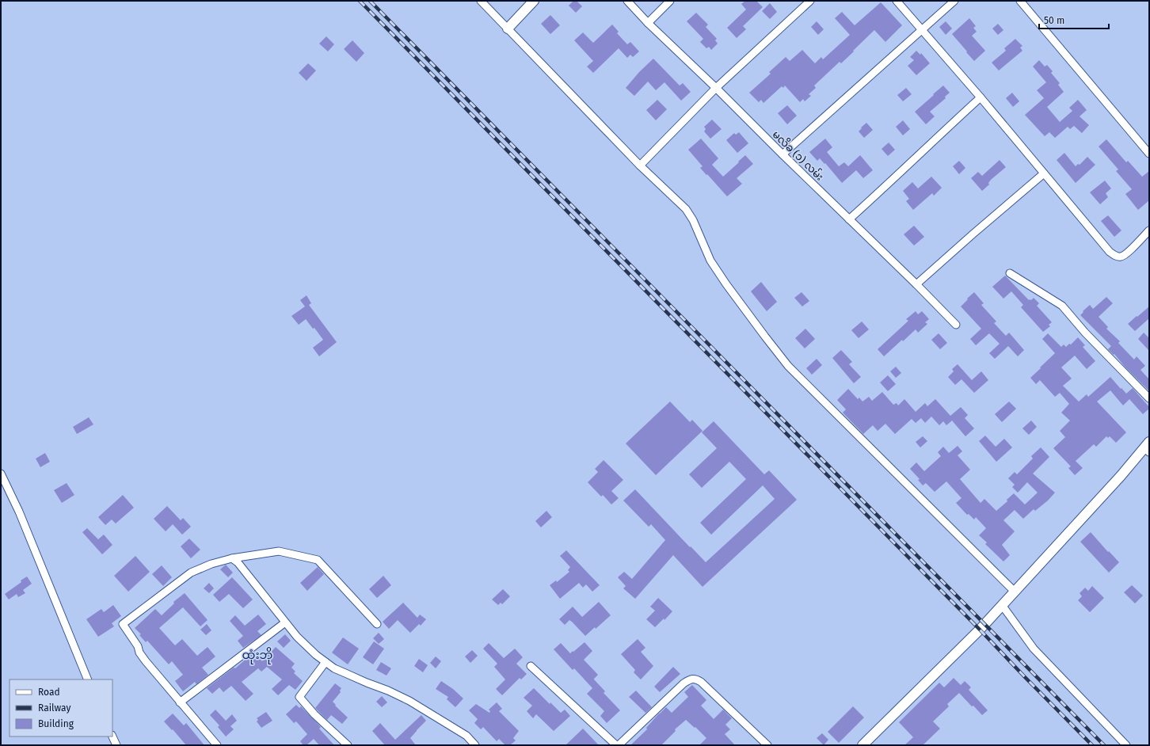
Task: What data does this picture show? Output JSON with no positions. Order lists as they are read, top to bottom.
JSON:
{
  "streets": {
    "street": ["မလိခ (၁) လမ်း"]
  },
  "districts": ["ထုံးဘို"],
  "legend": ["Road", "Railway", "Building"],
  "scale_bar": "50 m"
}
